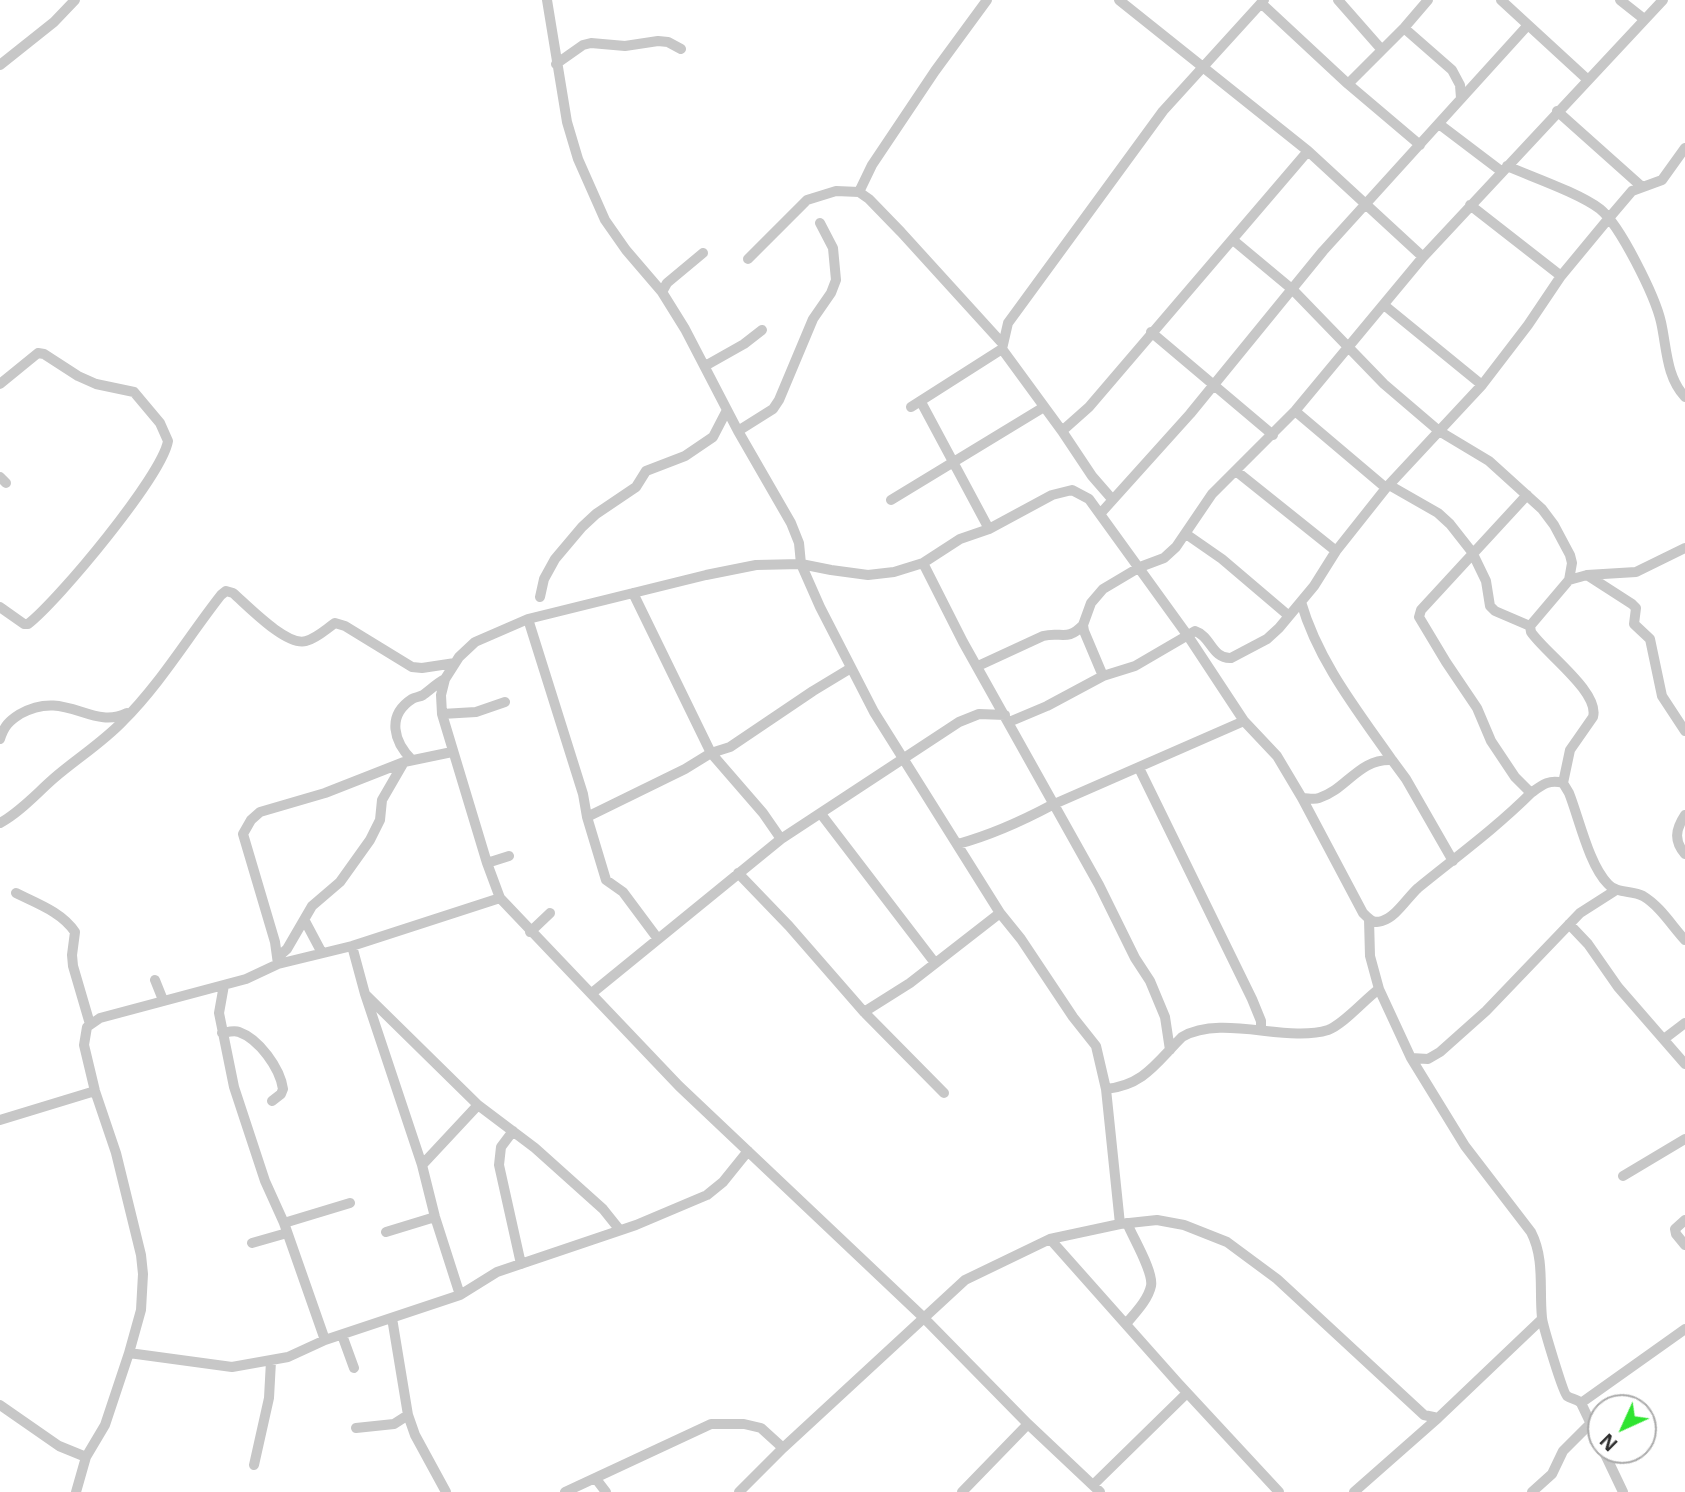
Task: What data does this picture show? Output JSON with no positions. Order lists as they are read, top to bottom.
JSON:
{
  "north": "bottom left"
}
